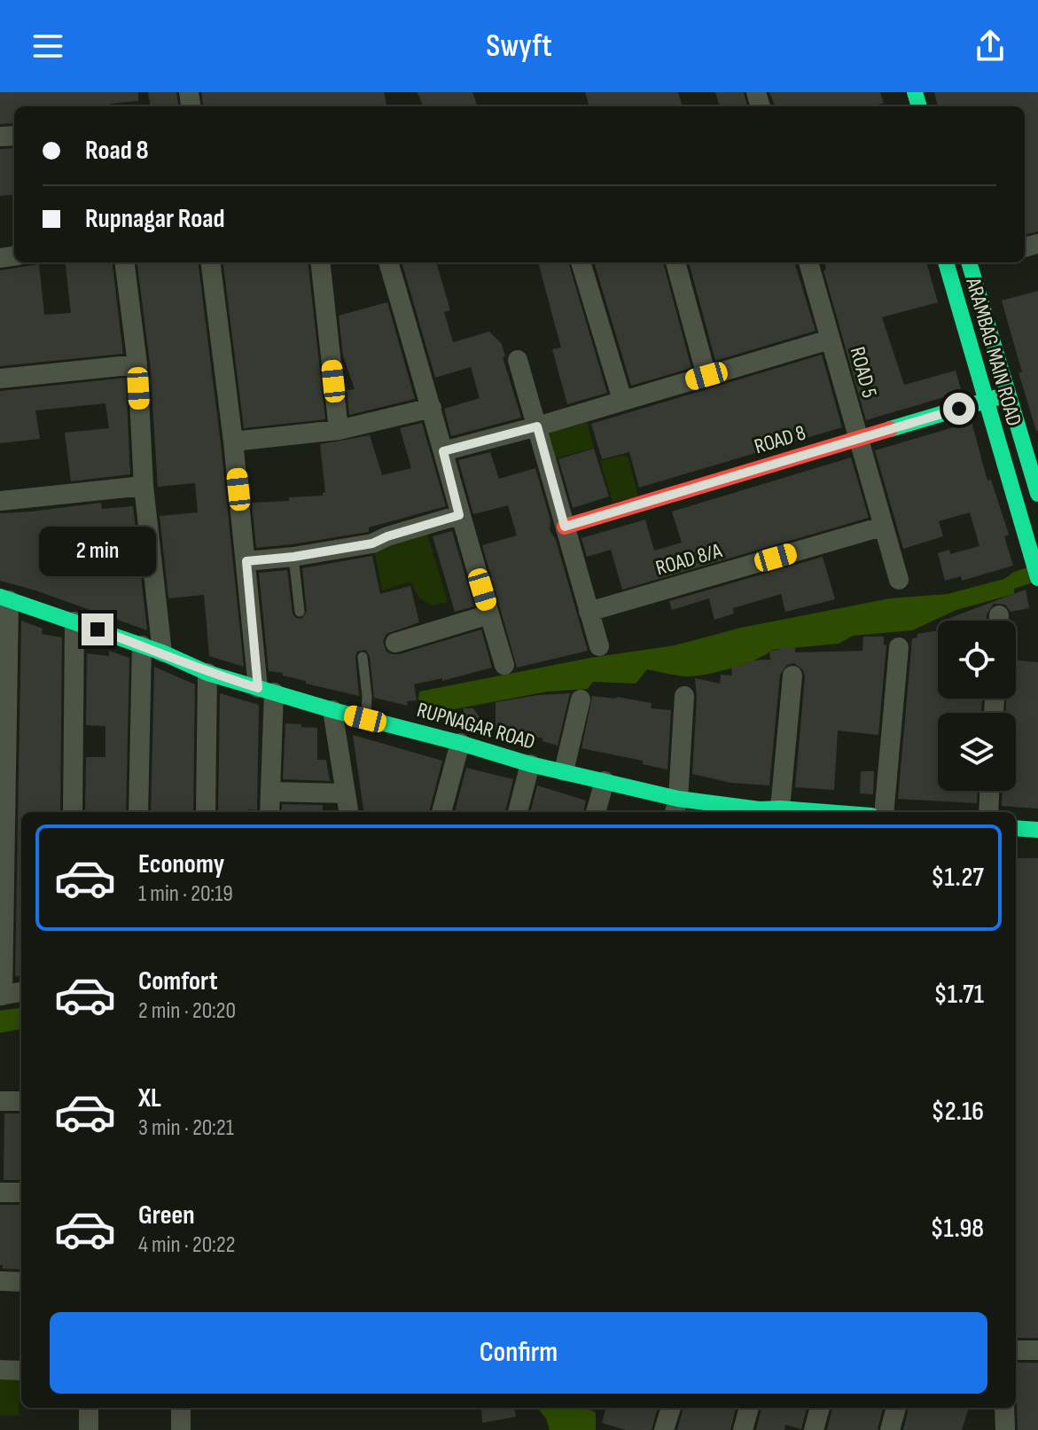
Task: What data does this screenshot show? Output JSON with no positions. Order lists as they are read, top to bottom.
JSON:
{
  "streets": {
    "street": [
      "ARAMBAG MAIN ROAD",
      "ROAD 5",
      "ROAD 8",
      "ROAD 8/A",
      "RUPNAGAR ROAD"
    ]
  },
  "crossings": [
    ["ARAMBAG MAIN ROAD", "ROAD 8"],
    ["ROAD 5", "ROAD 8"],
    ["ROAD 5", "ROAD 8/A"]
  ],
  "page": {
    "header": "Swyft",
    "banner": ["Road 8", "Rupnagar Road"],
    "bubble": "2 min",
    "list": [
      {
        "name": "Economy",
        "note": "1 min · 20:19",
        "value": "$1.27"
      },
      {
        "name": "Comfort",
        "note": "2 min · 20:20",
        "value": "$1.71"
      },
      {
        "name": "XL",
        "note": "3 min · 20:21",
        "value": "$2.16"
      },
      {
        "name": "Green",
        "note": "4 min · 20:22",
        "value": "$1.98"
      }
    ],
    "buttons": "Confirm"
  }
}
